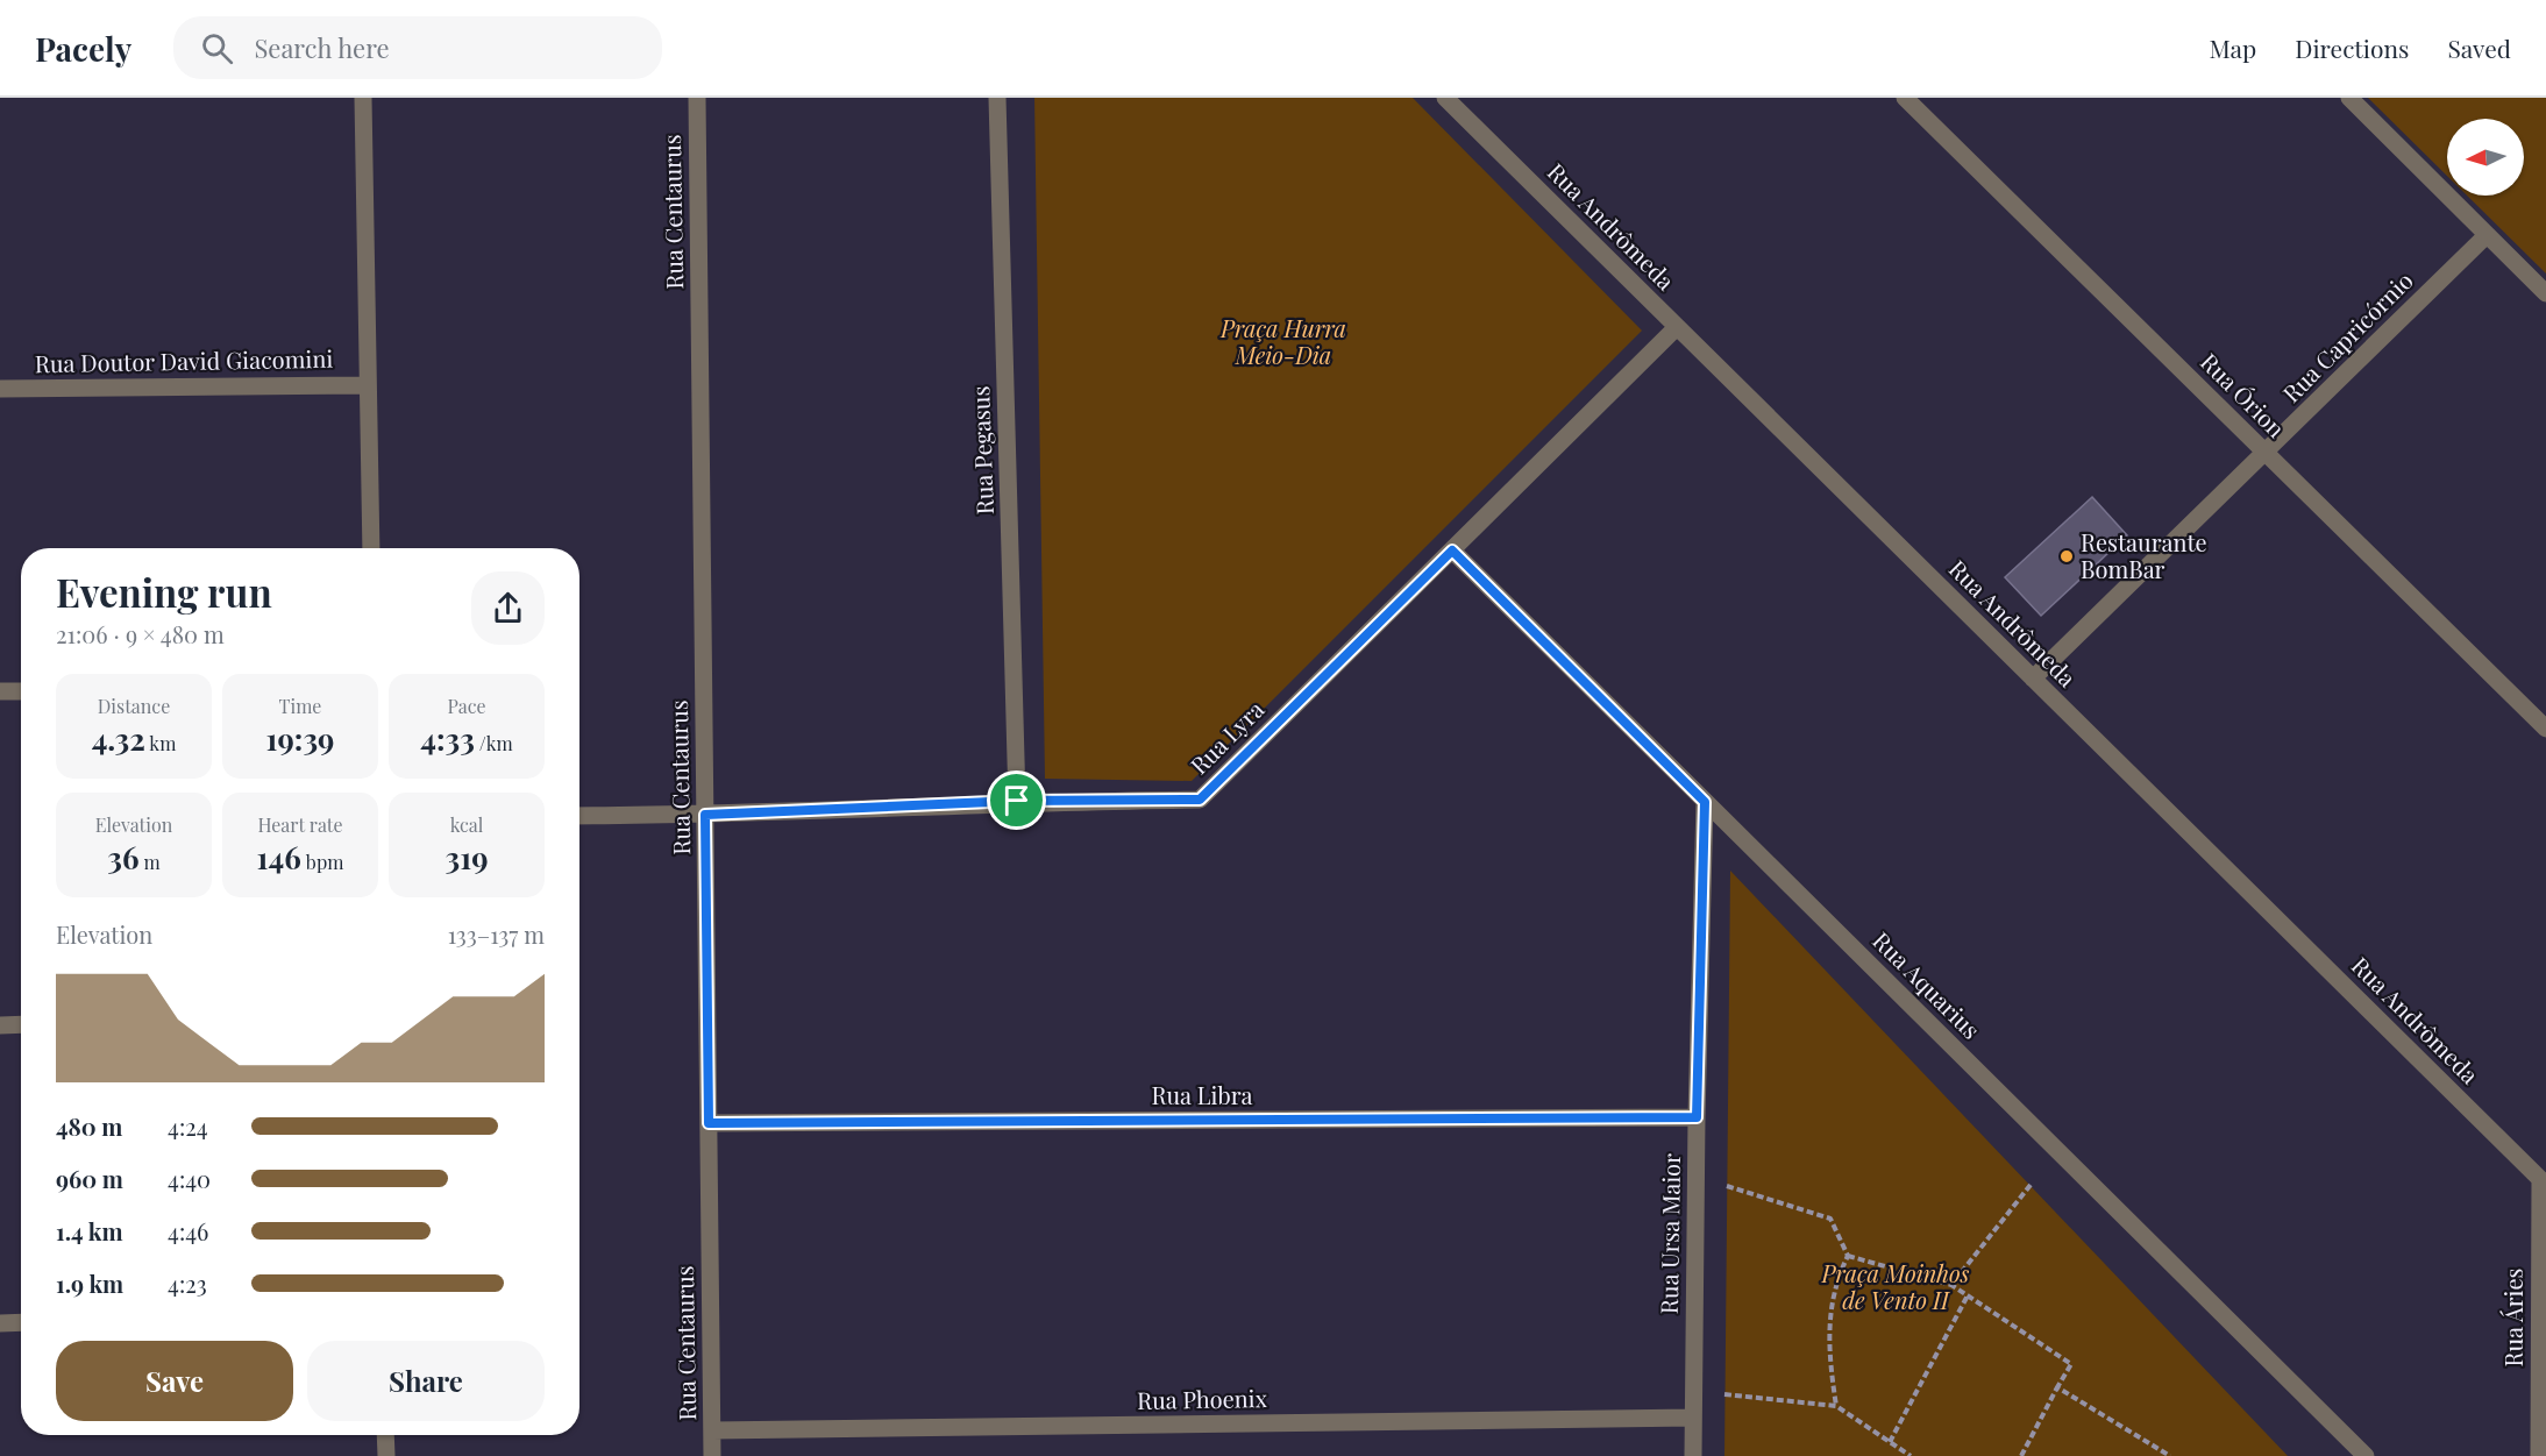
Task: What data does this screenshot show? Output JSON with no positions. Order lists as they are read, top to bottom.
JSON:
{
  "streets": {
    "street": [
      "Rua Centaurus",
      "Rua Andrômeda",
      "Rua Capricórnio",
      "Rua Doutor David Giacomini",
      "Rua Órion",
      "Rua Pegasus",
      "Rua Lyra",
      "Rua Aquarius",
      "Rua Libra",
      "Rua Ursa Maior",
      "Rua Áries",
      "Rua Phoenix"
    ]
  },
  "crossings": [
    ["Rua Centaurus", "Rua Lyra"],
    ["Rua Centaurus", "Rua Libra"],
    ["Rua Centaurus", "Rua Phoenix"],
    ["Rua Andrômeda", "Rua Capricórnio"],
    ["Rua Andrômeda", "Rua Lyra"],
    ["Rua Andrômeda", "Rua Áries"],
    ["Rua Capricórnio", "Rua Órion"],
    ["Rua Pegasus", "Rua Lyra"],
    ["Rua Lyra", "Rua Aquarius"],
    ["Rua Aquarius", "Rua Ursa Maior"],
    ["Rua Libra", "Rua Ursa Maior"],
    ["Rua Ursa Maior", "Rua Phoenix"]
  ],
  "parks": ["Praça Hurra Meio-Dia", "Praça Moinhos de Vento II"],
  "places": ["Restaurante BomBar"],
  "north": "left",
  "page": {
    "header": "Pacely",
    "search": "Search here",
    "nav": ["Map", "Directions", "Saved"],
    "heading": ["Evening run", "21:06 · 9 × 480 m"],
    "stats": [
      ["Distance", "4.32 km"],
      ["Time", "19:39"],
      ["Pace", "4:33 /km"],
      ["Elevation", "36 m"],
      ["Heart rate", "146 bpm"],
      ["kcal", "319"]
    ],
    "chart": ["Elevation", "133–137 m"],
    "list": [
      {
        "name": "480 m",
        "note": "4:24"
      },
      {
        "name": "960 m",
        "note": "4:40"
      },
      {
        "name": "1.4 km",
        "note": "4:46"
      },
      {
        "name": "1.9 km",
        "note": "4:23"
      }
    ],
    "buttons": ["Save", "Share"]
  }
}
